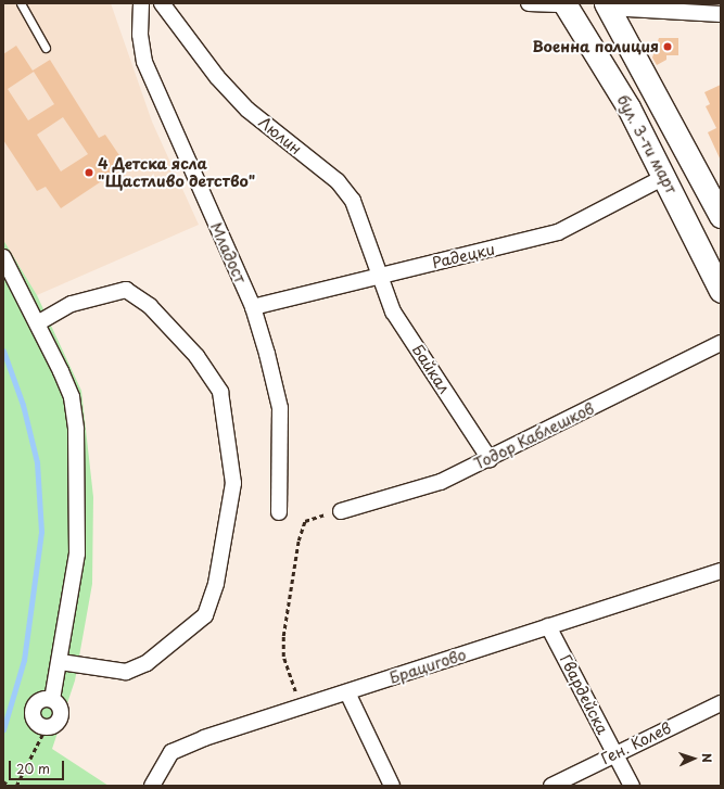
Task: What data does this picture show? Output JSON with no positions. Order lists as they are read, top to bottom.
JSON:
{
  "streets": {
    "main road": ["бул. 3-ти март"],
    "street": [
      "Люлин",
      "Младост",
      "Радецки",
      "Байкал",
      "Тодор Каблешков",
      "Брацигово",
      "Гвардейска",
      "Ген. Колев"
    ]
  },
  "crossings": [
    ["Люлин", "Радецки"],
    ["Люлин", "Байкал"],
    ["бул. 3-ти март", "Радецки"],
    ["Младост", "Радецки"],
    ["Радецки", "Байкал"],
    ["Байкал", "Тодор Каблешков"],
    ["Брацигово", "Гвардейска"],
    ["Гвардейска", "Ген. Колев"]
  ],
  "places": ["Военна полиция", "4 Детска ясла \"Щастливо детство\""],
  "scale_bar": "20 m",
  "north": "right"
}
